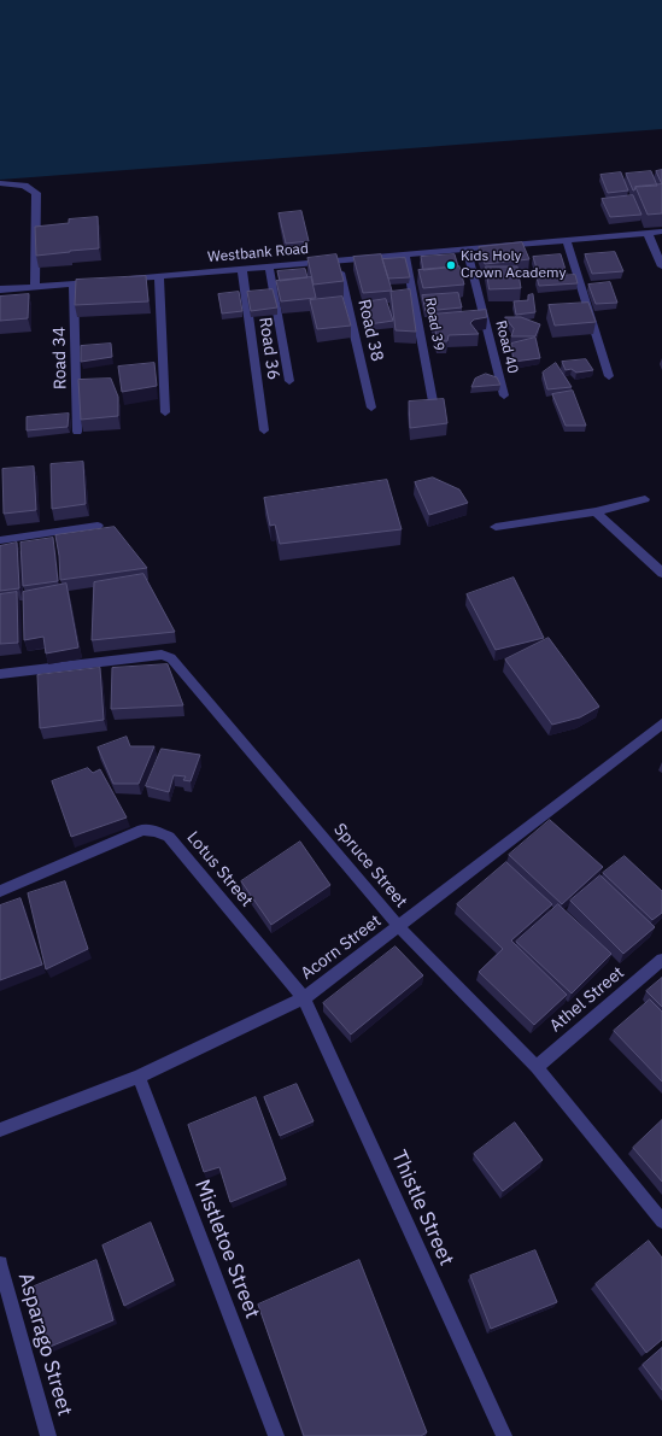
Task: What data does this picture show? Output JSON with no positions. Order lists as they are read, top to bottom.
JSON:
{
  "streets": {
    "street": [
      "Westbank Road",
      "Road 39",
      "Road 38",
      "Road 40",
      "Road 36",
      "Road 34",
      "Spruce Street",
      "Lotus Street",
      "Acorn Street",
      "Athel Street",
      "Thistle Street",
      "Mistletoe Street",
      "Asparago Street"
    ]
  },
  "crossings": [
    ["Westbank Road", "Road 39"],
    ["Westbank Road", "Road 38"],
    ["Westbank Road", "Road 40"],
    ["Westbank Road", "Road 36"],
    ["Spruce Street", "Acorn Street"],
    ["Spruce Street", "Athel Street"],
    ["Lotus Street", "Acorn Street"],
    ["Lotus Street", "Thistle Street"],
    ["Acorn Street", "Thistle Street"],
    ["Acorn Street", "Mistletoe Street"]
  ],
  "places": ["Kids Holy Crown Academy"]
}
